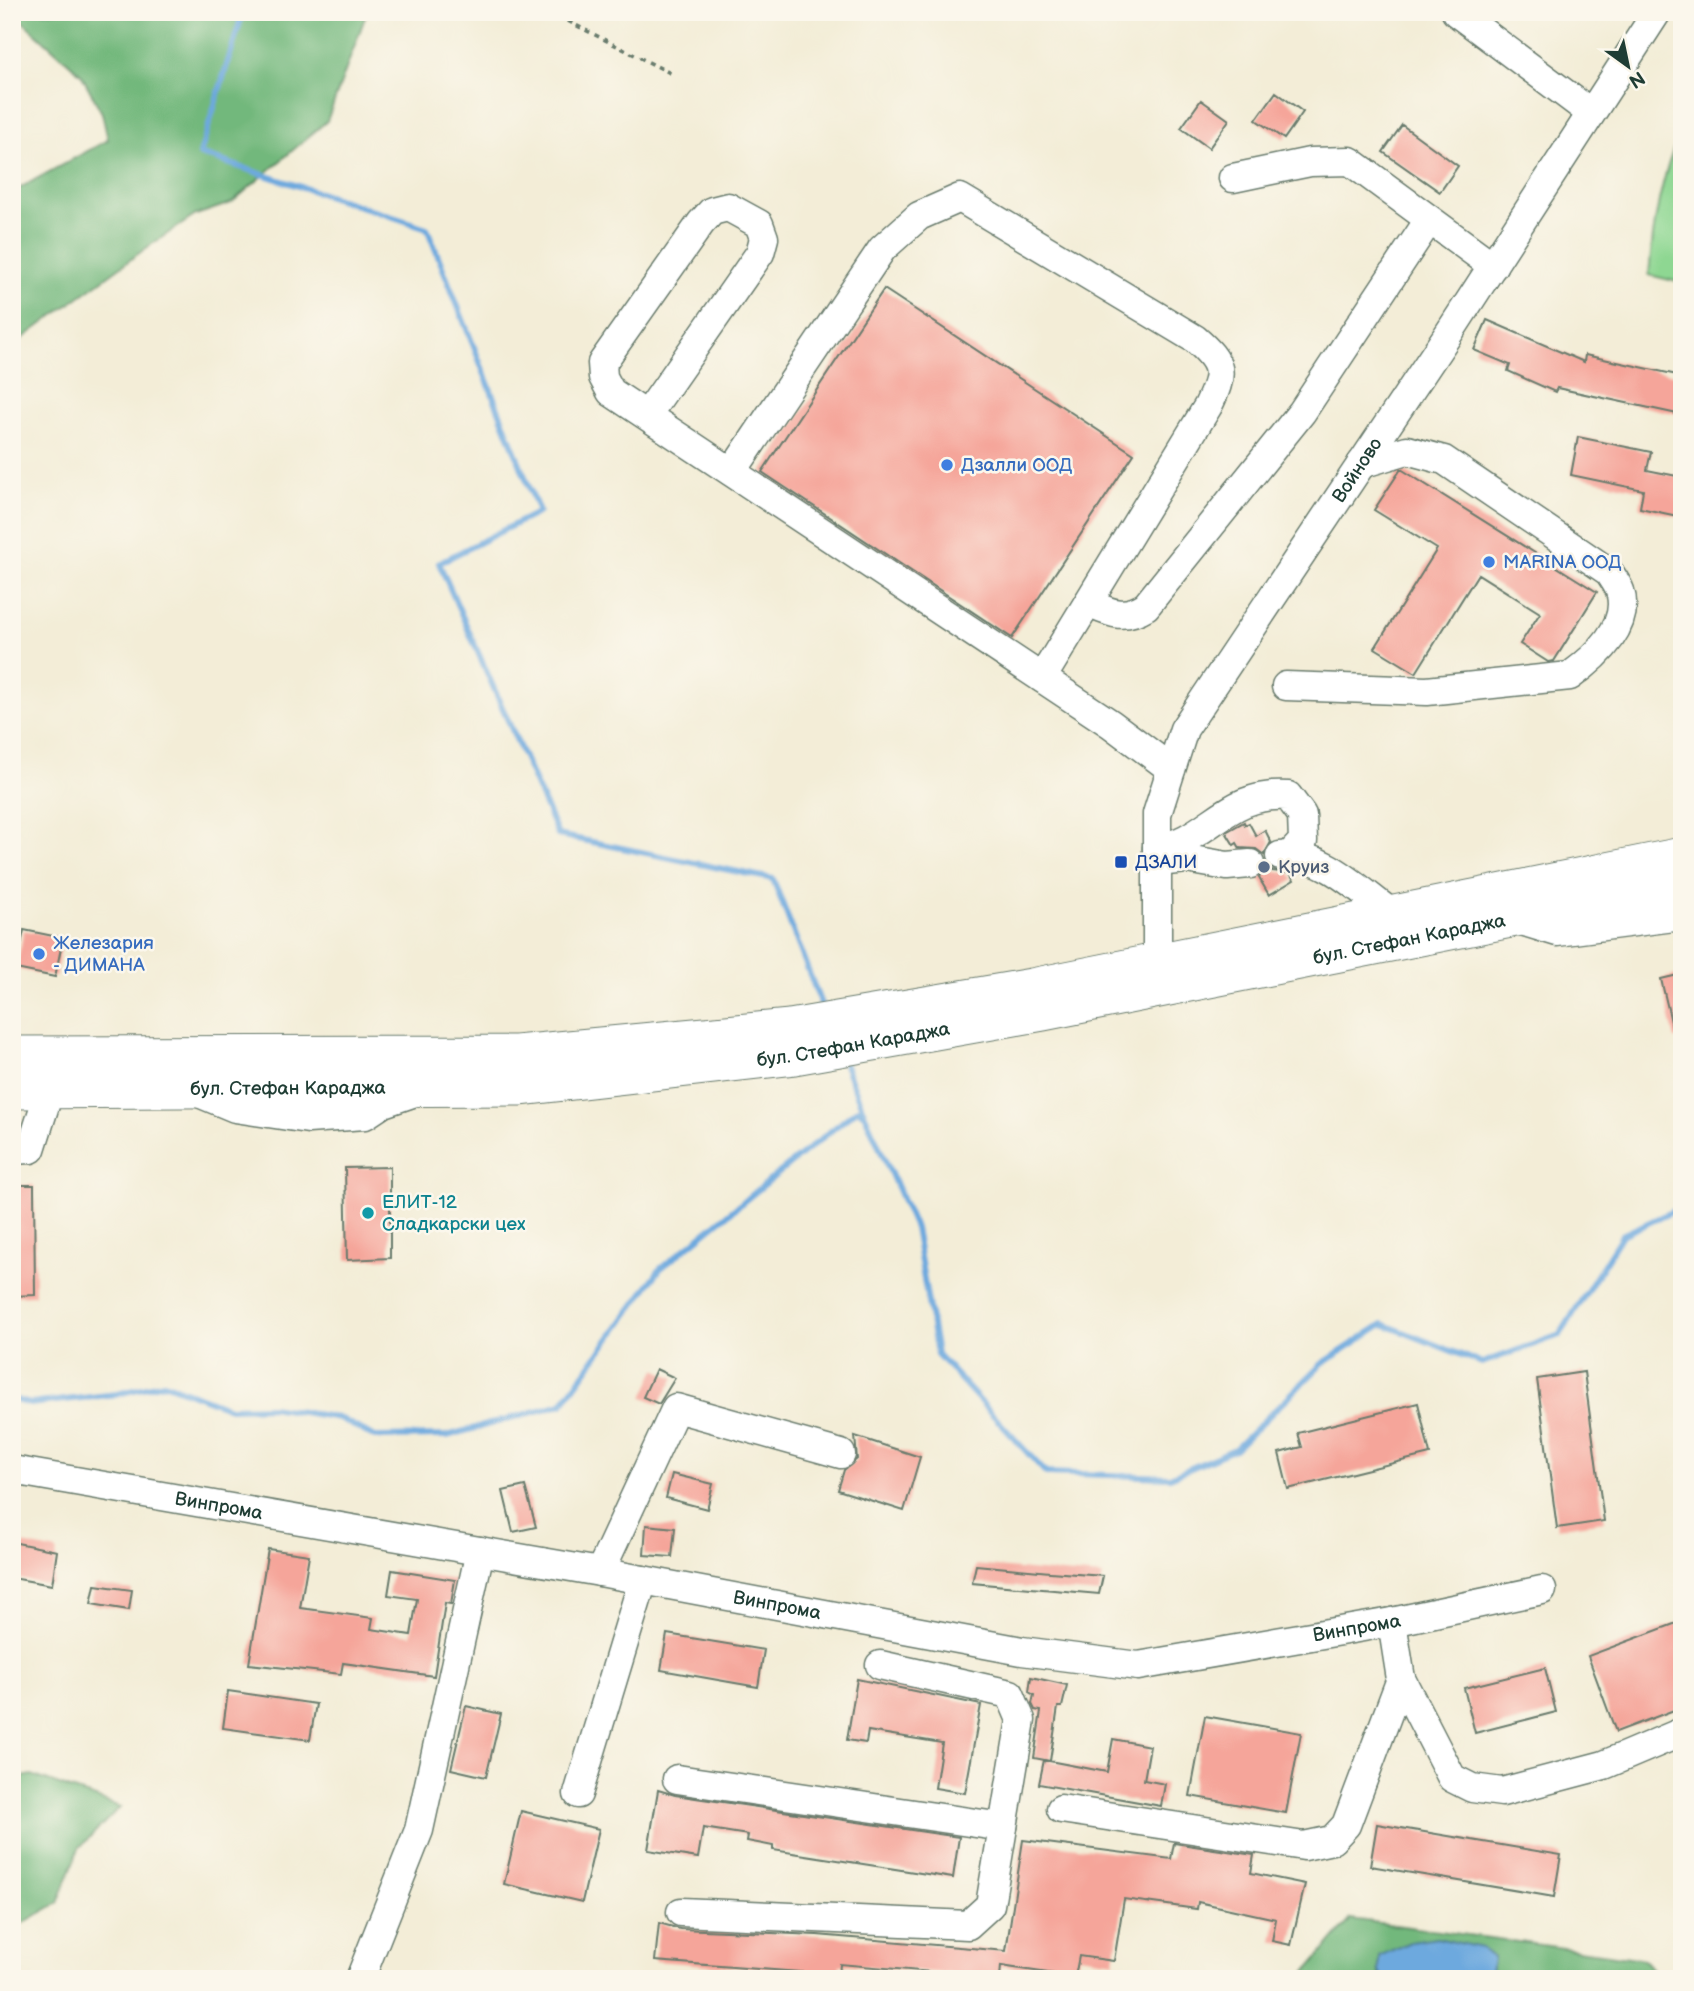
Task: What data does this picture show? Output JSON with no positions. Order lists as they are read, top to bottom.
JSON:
{
  "streets": {
    "main road": ["бул. Стефан Караджа"],
    "street": ["Войново", "Винпрома"]
  },
  "crossings": [
    ["Войново", "бул. Стефан Караджа"]
  ],
  "places": {
    "other": [
      "Дзалли ООД",
      "MARINA ООД",
      "Круиз",
      "Железария - ДИМАНА",
      "ЕЛИТ-12 Сладкарски цех"
    ],
    "transit": ["ДЗАЛИ"]
  },
  "north": "bottom right"
}
